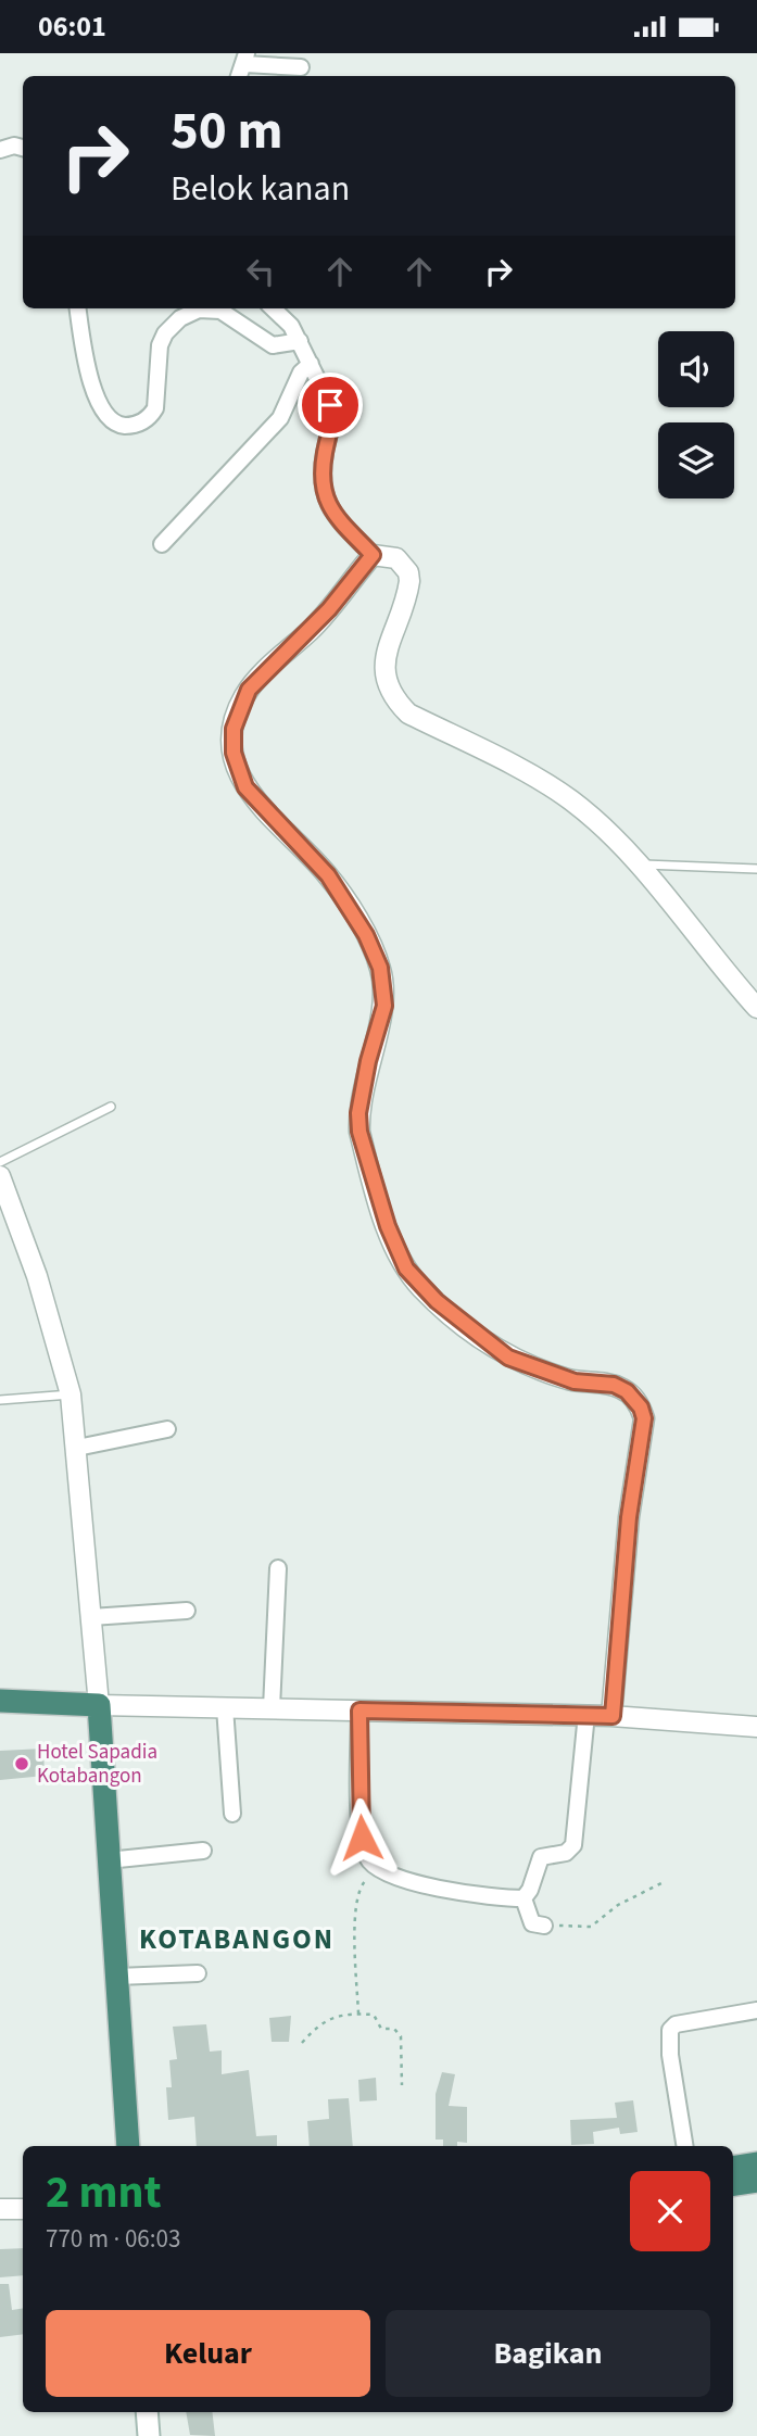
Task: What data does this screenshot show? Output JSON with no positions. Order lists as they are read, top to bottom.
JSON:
{
  "districts": ["KOTABANGON"],
  "places": ["Hotel Sapadia Kotabangon"],
  "page": {
    "status": "06:01",
    "turn": ["50 m", "Belok kanan"],
    "heading": ["2 mnt", "770 m · 06:03"],
    "buttons": ["Keluar", "Bagikan"]
  }
}
